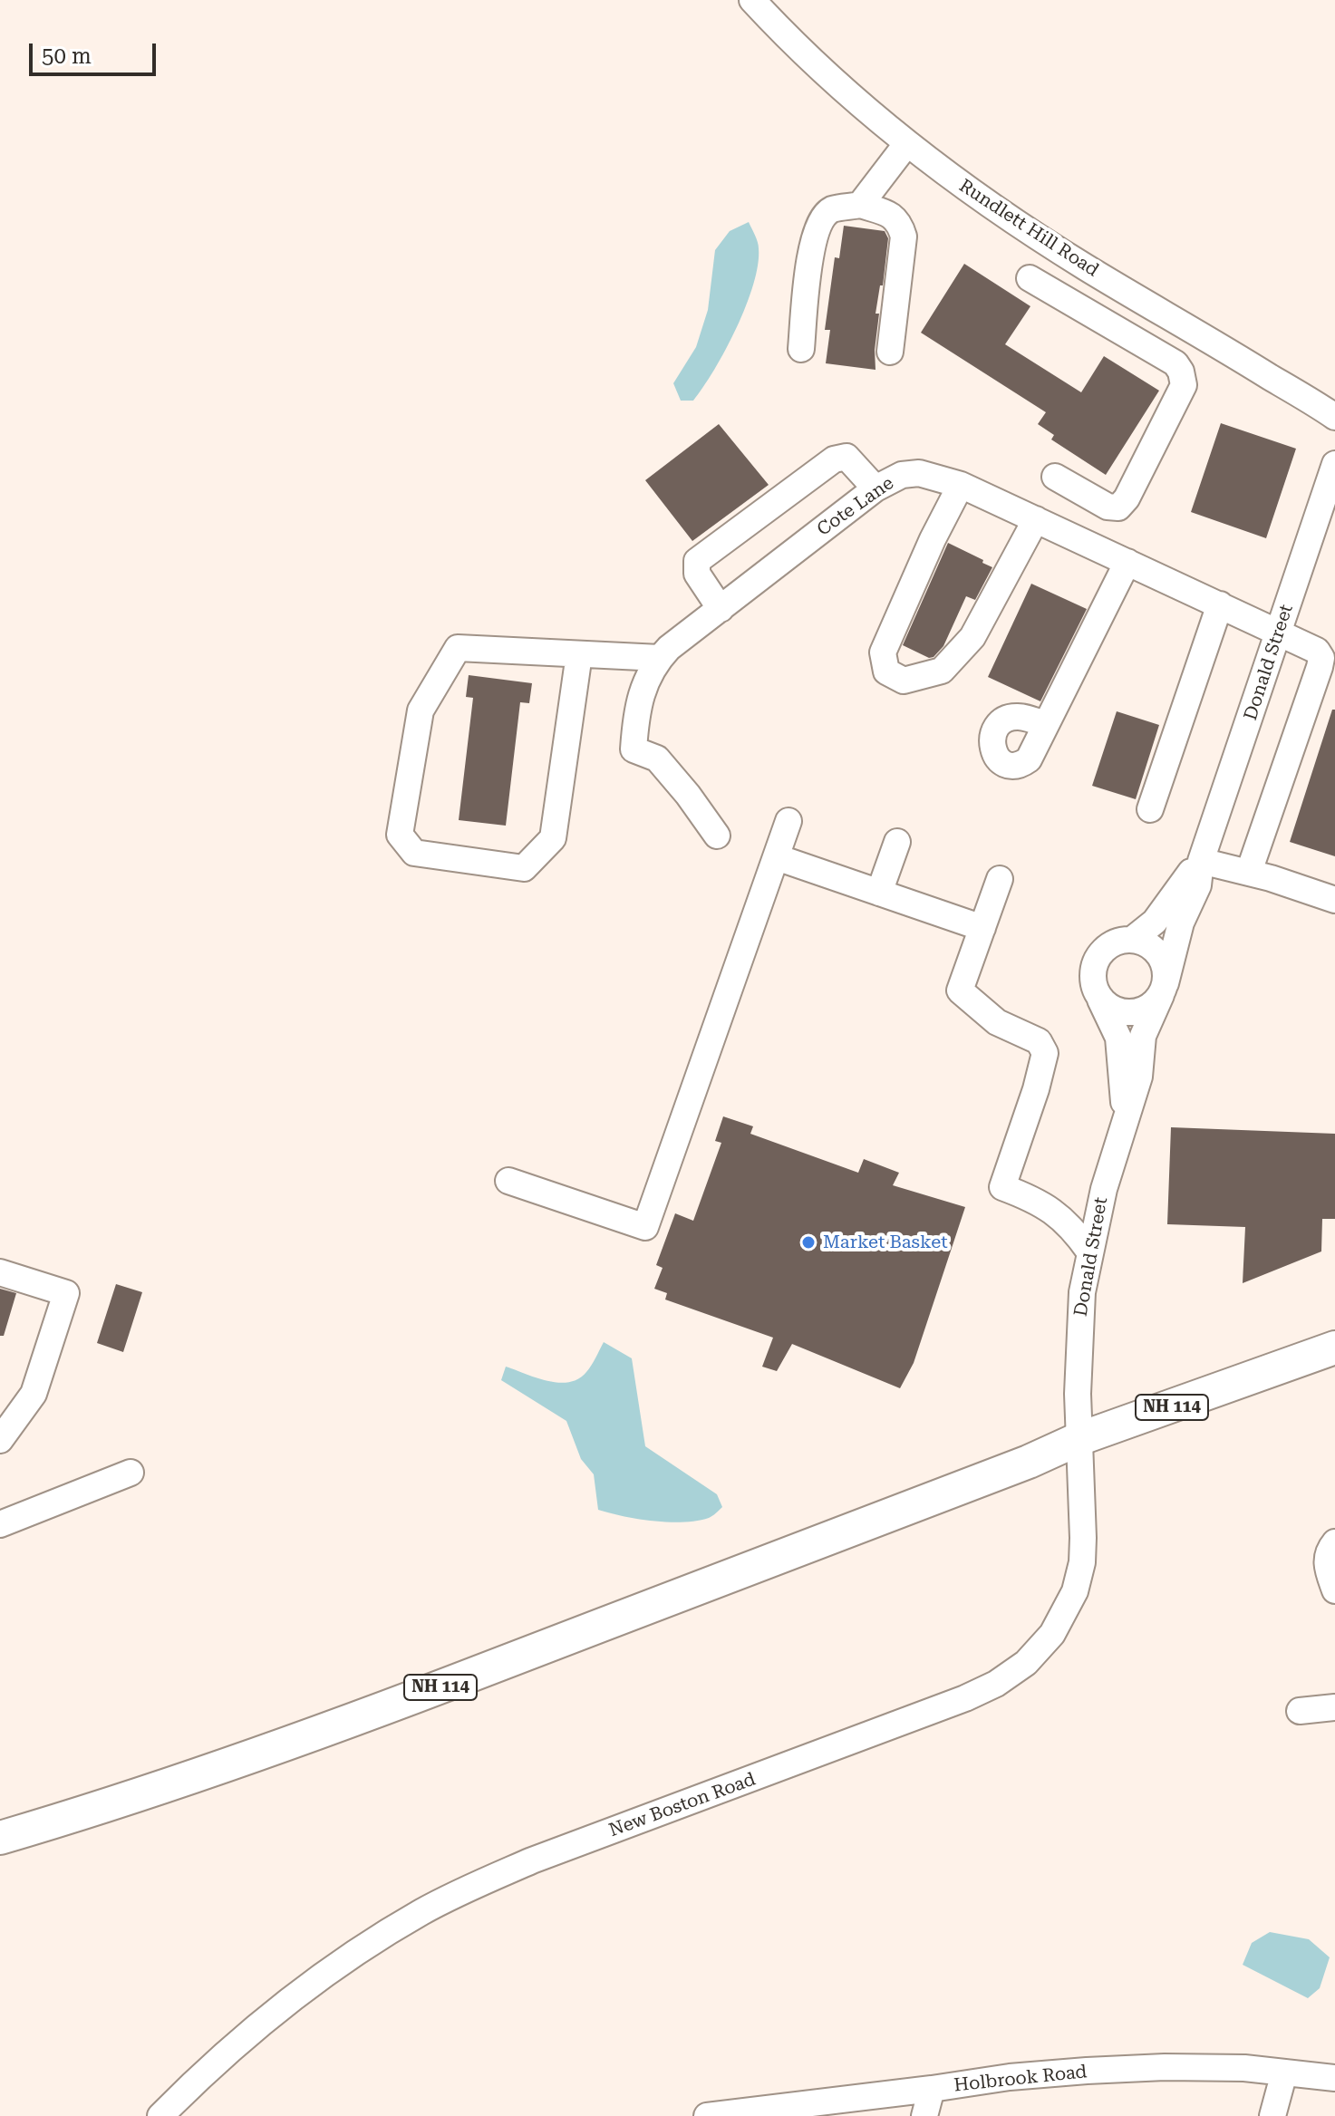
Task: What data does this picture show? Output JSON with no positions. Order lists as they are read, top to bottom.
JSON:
{
  "streets": {
    "main road": ["NH 114"],
    "street": [
      "Rundlett Hill Road",
      "Cote Lane",
      "Donald Street",
      "New Boston Road",
      "Holbrook Road"
    ]
  },
  "crossings": [
    ["Cote Lane", "Donald Street"],
    ["Donald Street", "NH 114"],
    ["Donald Street", "New Boston Road"],
    ["NH 114", "New Boston Road"]
  ],
  "places": ["Market Basket"],
  "scale_bar": "50 m"
}
